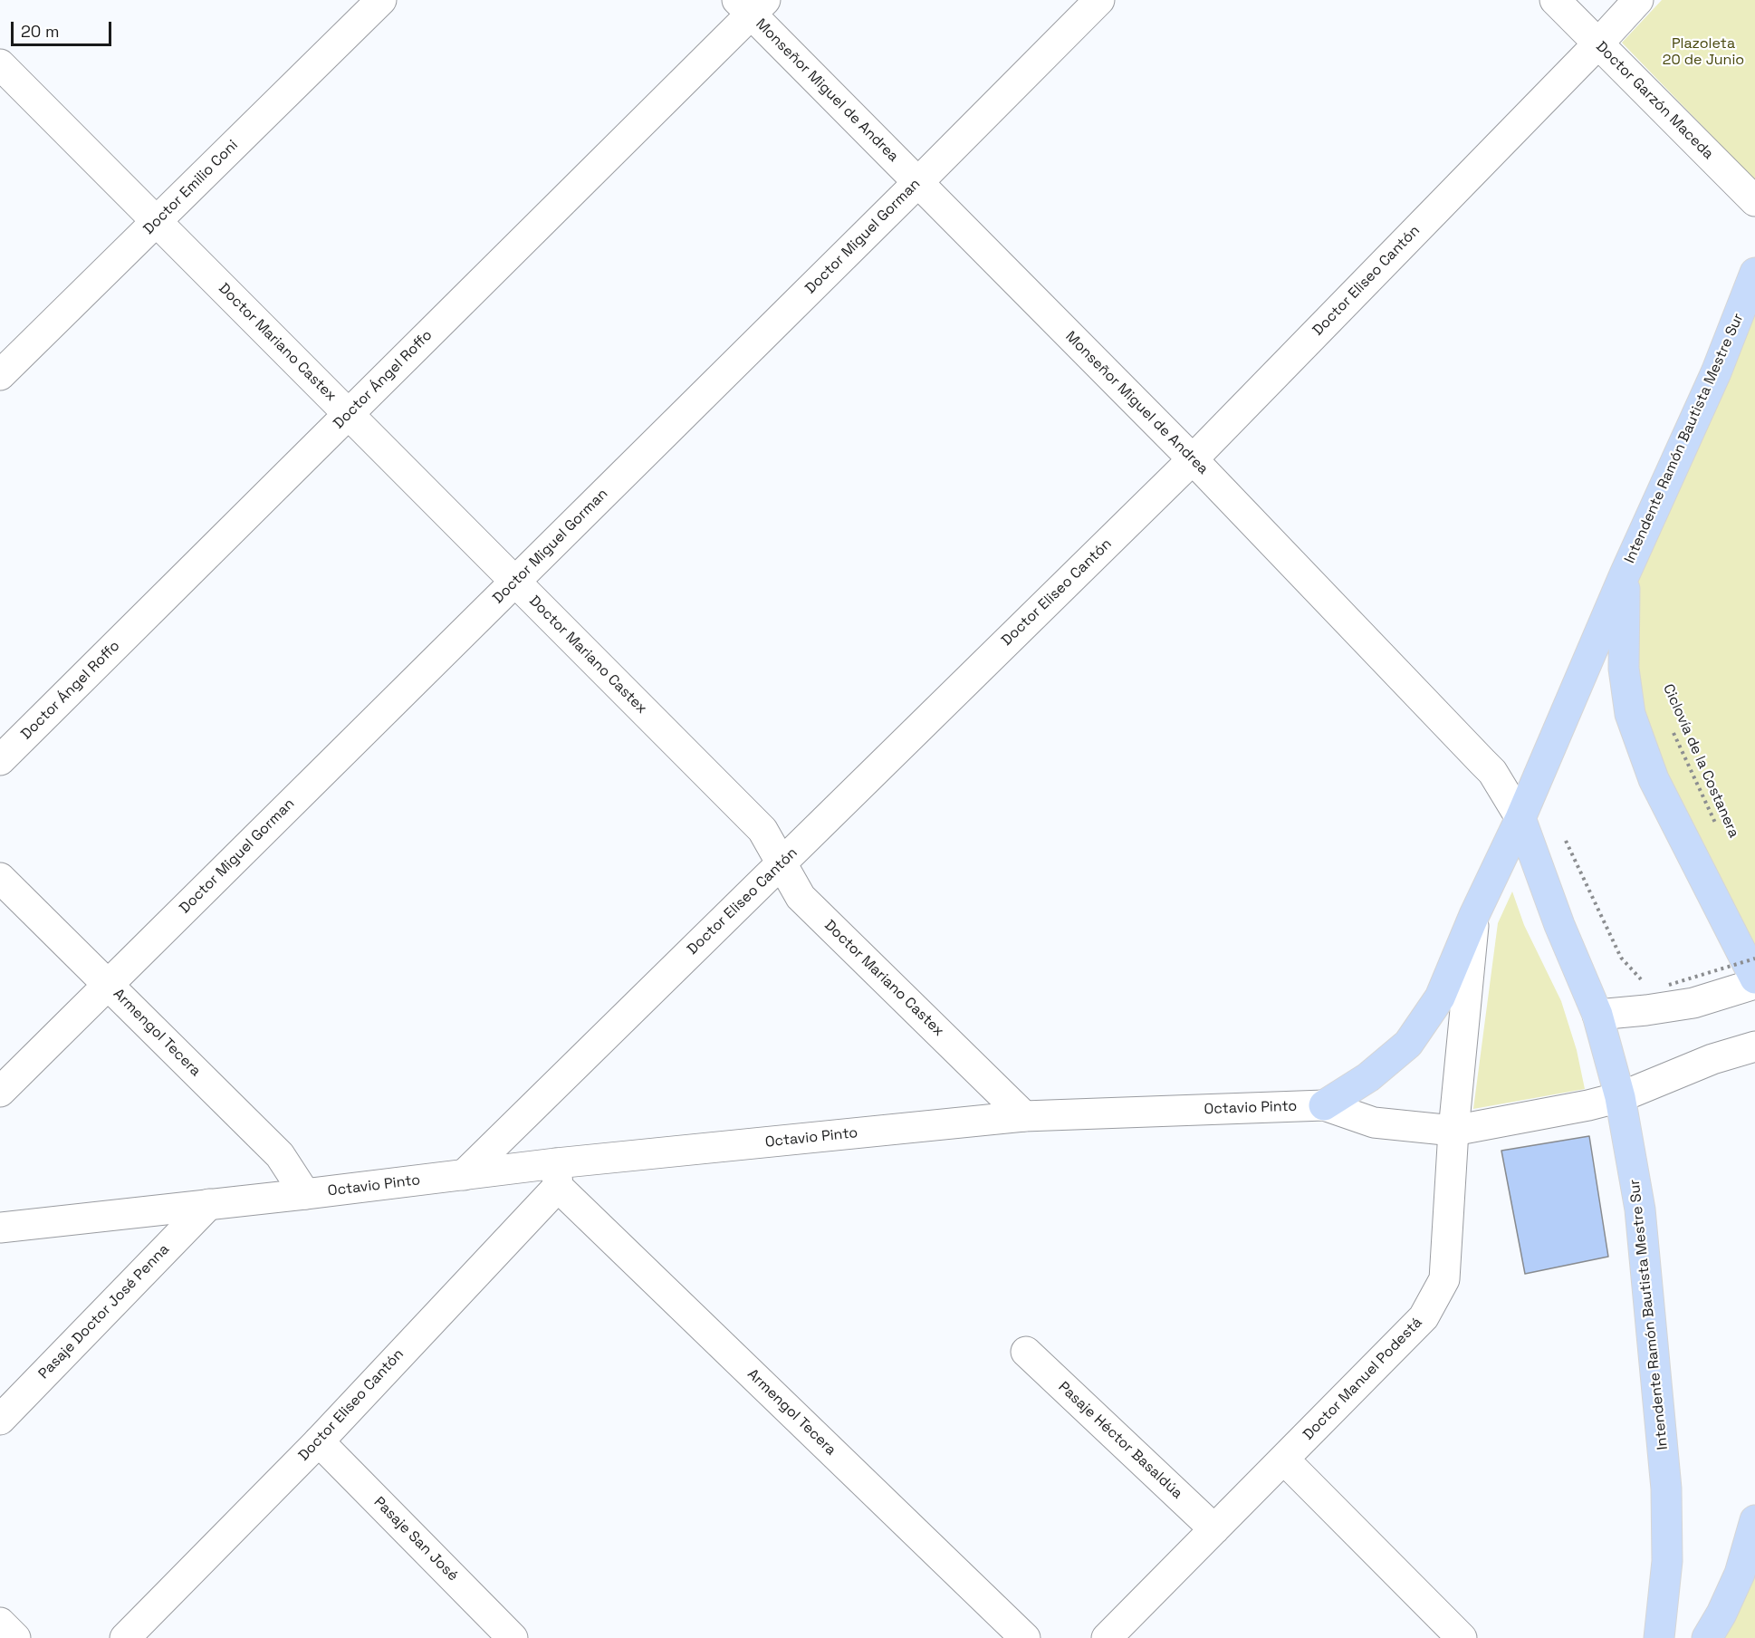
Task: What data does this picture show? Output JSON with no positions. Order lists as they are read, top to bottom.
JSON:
{
  "streets": {
    "main road": ["Intendente Ramón Bautista Mestre Sur"],
    "street": [
      "Monseñor Miguel de Andrea",
      "Doctor Garzón Maceda",
      "Doctor Emilio Coni",
      "Doctor Miguel Gorman",
      "Doctor Eliseo Cantón",
      "Doctor Mariano Castex",
      "Doctor Ángel Roffo",
      "Armengol Tecera",
      "Octavio Pinto",
      "Pasaje Doctor José Penna",
      "Doctor Manuel Podestá",
      "Pasaje Héctor Basaldúa",
      "Pasaje San José"
    ],
    "path": ["Ciclovía de la Costanera"]
  },
  "crossings": [
    ["Monseñor Miguel de Andrea", "Doctor Miguel Gorman"],
    ["Monseñor Miguel de Andrea", "Doctor Eliseo Cantón"],
    ["Monseñor Miguel de Andrea", "Doctor Ángel Roffo"],
    ["Monseñor Miguel de Andrea", "Intendente Ramón Bautista Mestre Sur"],
    ["Doctor Garzón Maceda", "Doctor Eliseo Cantón"],
    ["Doctor Emilio Coni", "Doctor Mariano Castex"],
    ["Doctor Miguel Gorman", "Doctor Mariano Castex"],
    ["Doctor Miguel Gorman", "Armengol Tecera"],
    ["Doctor Eliseo Cantón", "Doctor Mariano Castex"],
    ["Doctor Eliseo Cantón", "Armengol Tecera"],
    ["Doctor Eliseo Cantón", "Octavio Pinto"],
    ["Doctor Eliseo Cantón", "Pasaje San José"],
    ["Doctor Mariano Castex", "Doctor Ángel Roffo"],
    ["Doctor Mariano Castex", "Octavio Pinto"],
    ["Intendente Ramón Bautista Mestre Sur", "Octavio Pinto"],
    ["Armengol Tecera", "Octavio Pinto"],
    ["Octavio Pinto", "Pasaje Doctor José Penna"],
    ["Octavio Pinto", "Doctor Manuel Podestá"],
    ["Doctor Manuel Podestá", "Pasaje Héctor Basaldúa"]
  ],
  "parks": ["Plazoleta 20 de Junio"],
  "scale_bar": "20 m"
}
